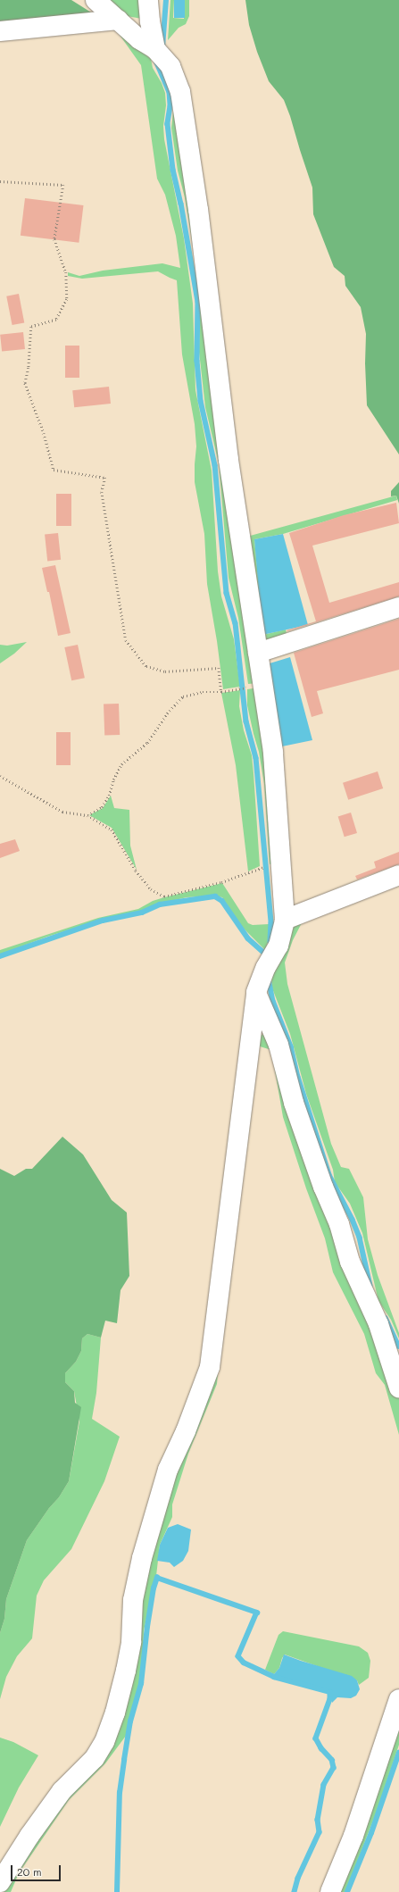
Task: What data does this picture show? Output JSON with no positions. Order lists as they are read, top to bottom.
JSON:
{
  "scale_bar": "20 m"
}
